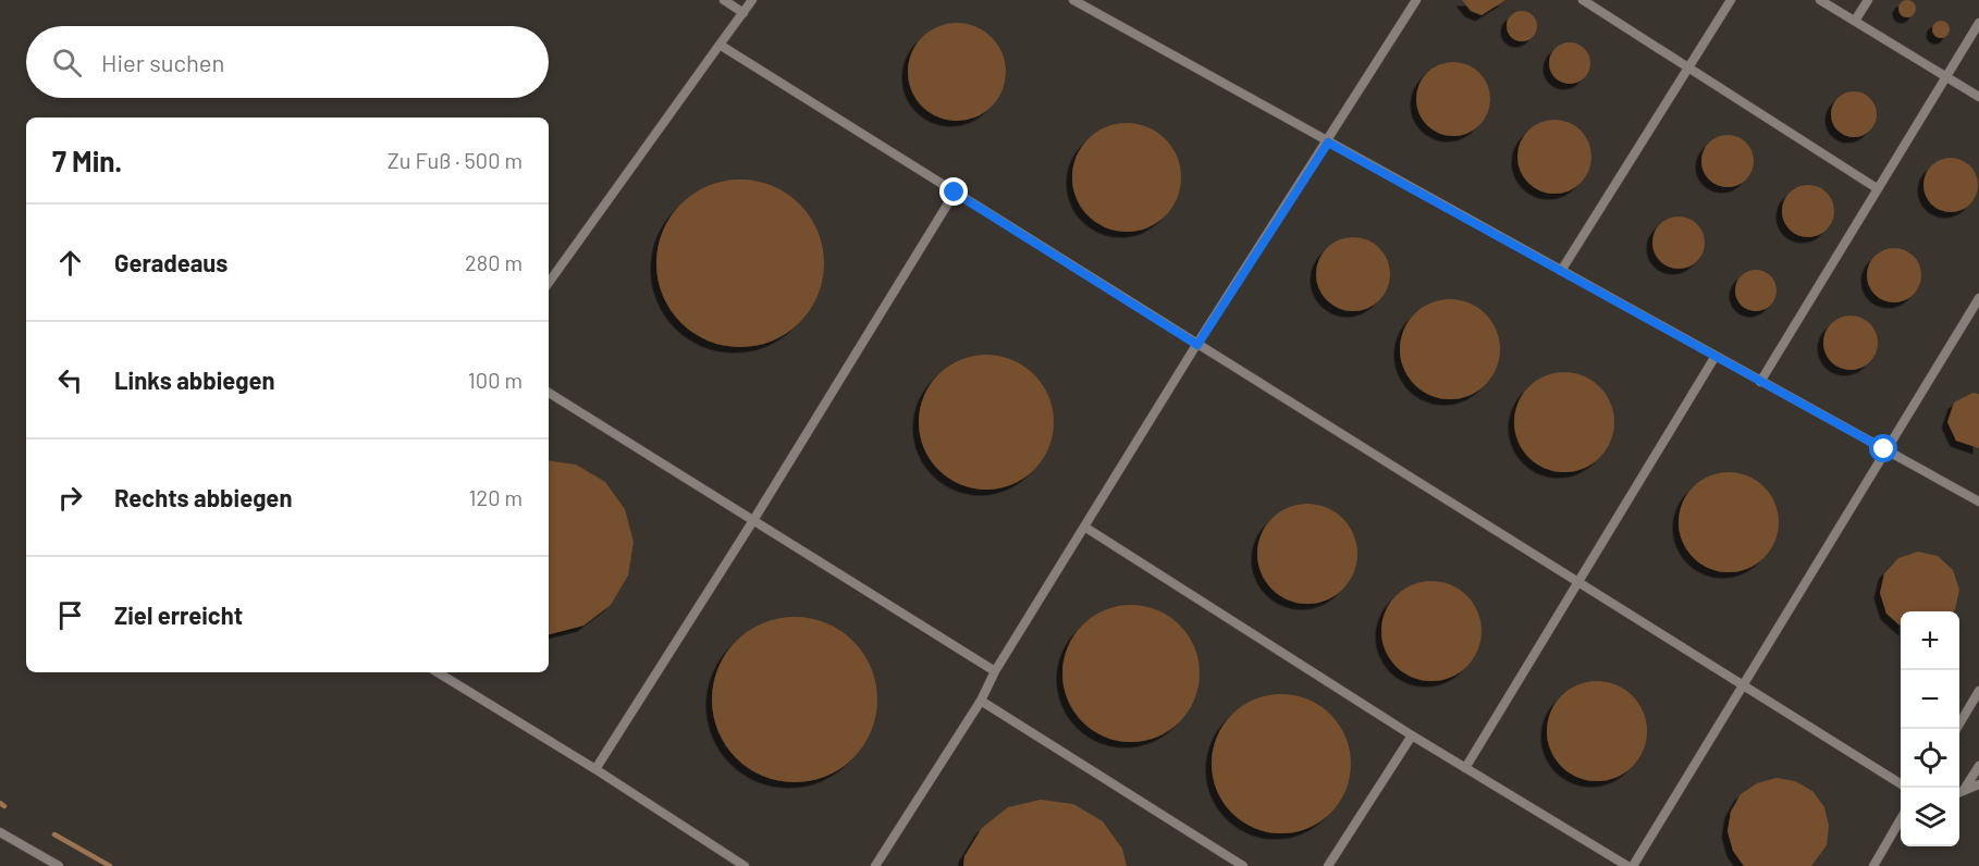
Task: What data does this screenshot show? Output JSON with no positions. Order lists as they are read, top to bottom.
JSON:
{
  "page": {
    "search": "Hier suchen",
    "heading": ["7 Min.", "Zu Fuß · 500 m"],
    "list": [
      ["Geradeaus", "280 m"],
      ["Links abbiegen", "100 m"],
      ["Rechts abbiegen", "120 m"],
      "Ziel erreicht"
    ],
    "map_buttons": ["+", "−"]
  }
}
